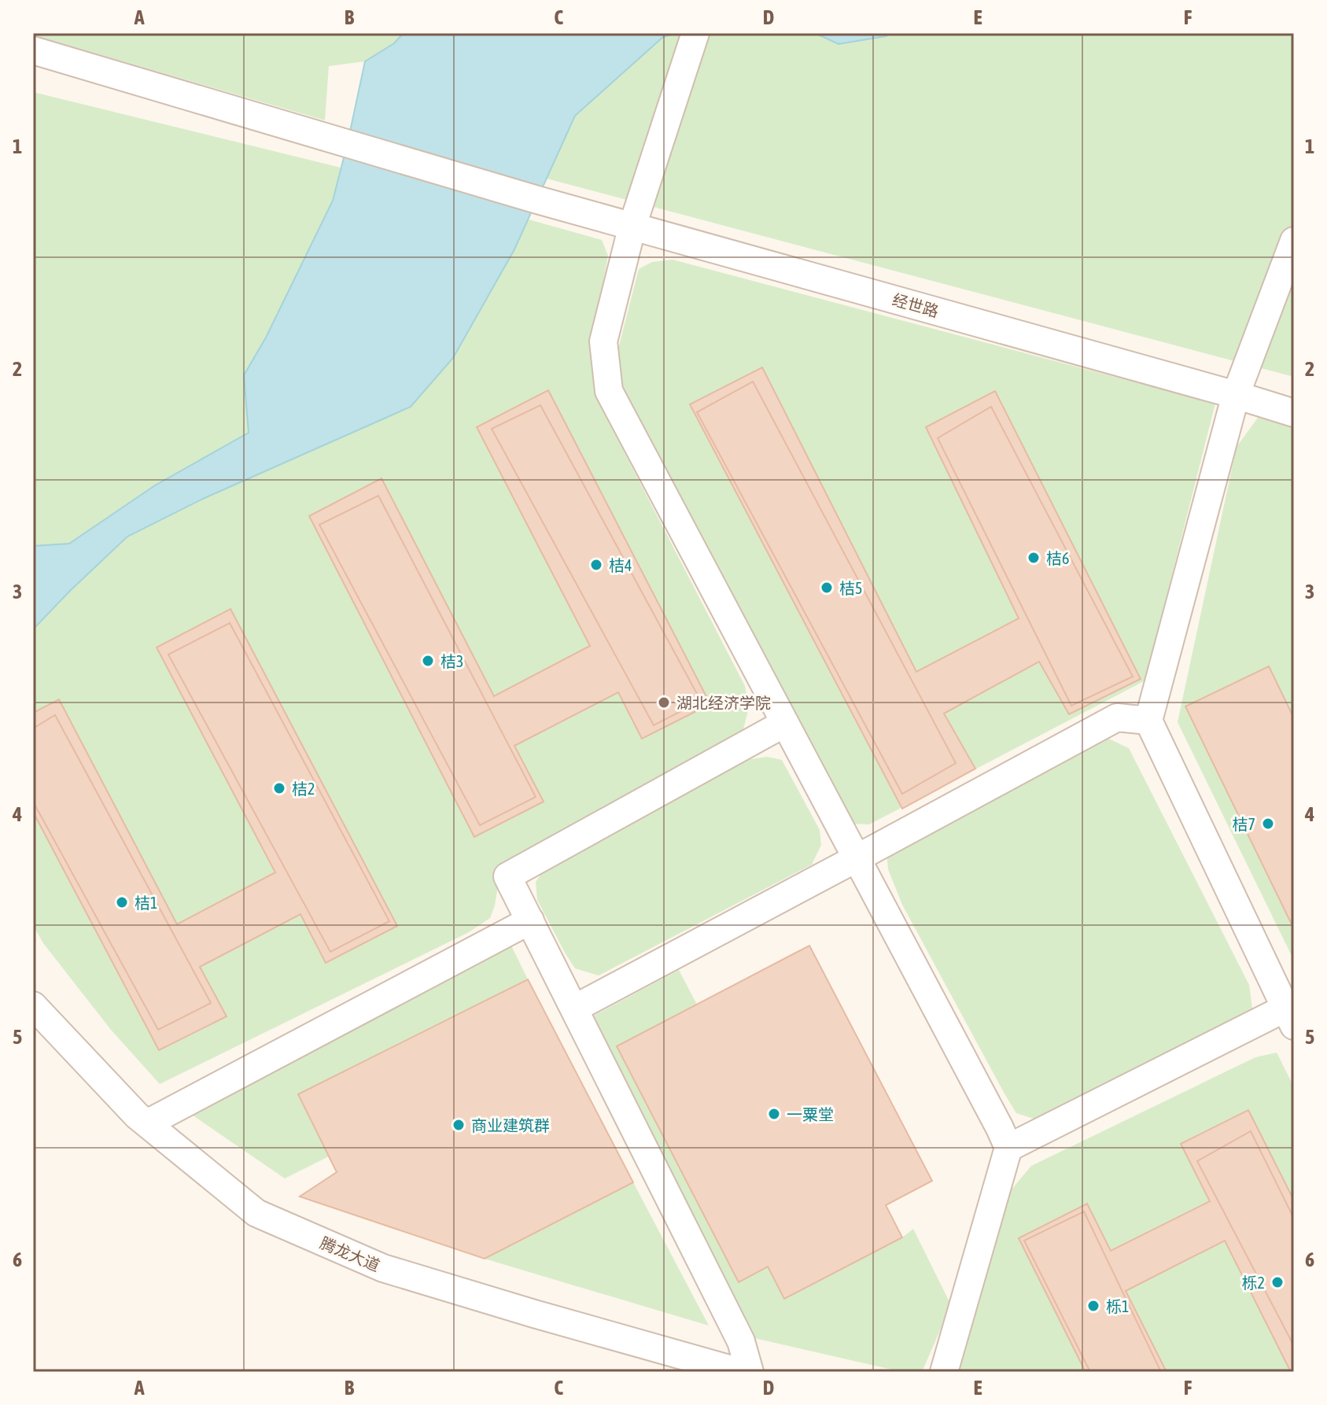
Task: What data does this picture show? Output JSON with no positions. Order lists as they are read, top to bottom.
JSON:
{
  "streets": {
    "street": ["经世路", "腾龙大道"]
  },
  "places": [
    "桔6",
    "桔4",
    "桔5",
    "桔3",
    "湖北经济学院",
    "桔2",
    "桔7",
    "桔1",
    "一粟堂",
    "商业建筑群",
    "栎2",
    "栎1"
  ],
  "grid": {
    "columns": [
      "A",
      "B",
      "C",
      "D",
      "E",
      "F"
    ],
    "rows": [
      "1",
      "2",
      "3",
      "4",
      "5",
      "6"
    ]
  }
}
